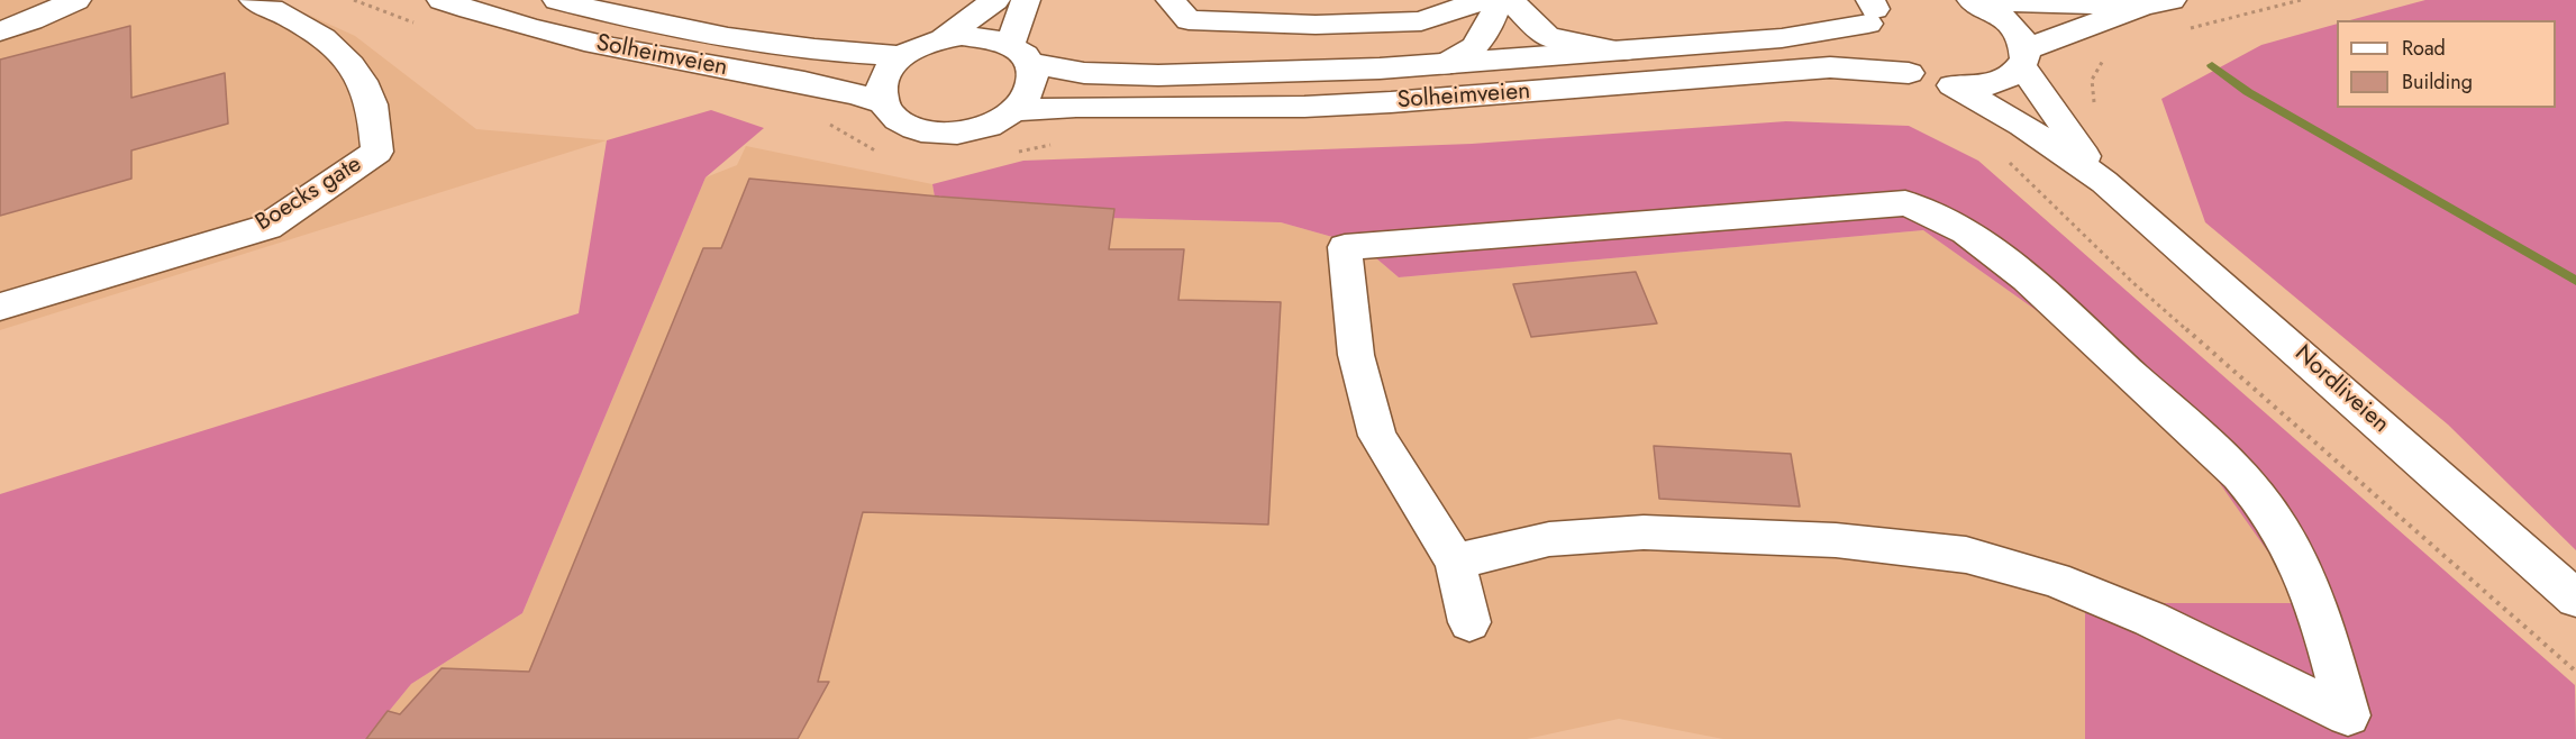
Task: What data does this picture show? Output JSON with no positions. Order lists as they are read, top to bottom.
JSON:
{
  "streets": {
    "main road": ["Solheimveien", "Boecks gate", "Nordliveien"]
  },
  "legend": ["Road", "Building"]
}
